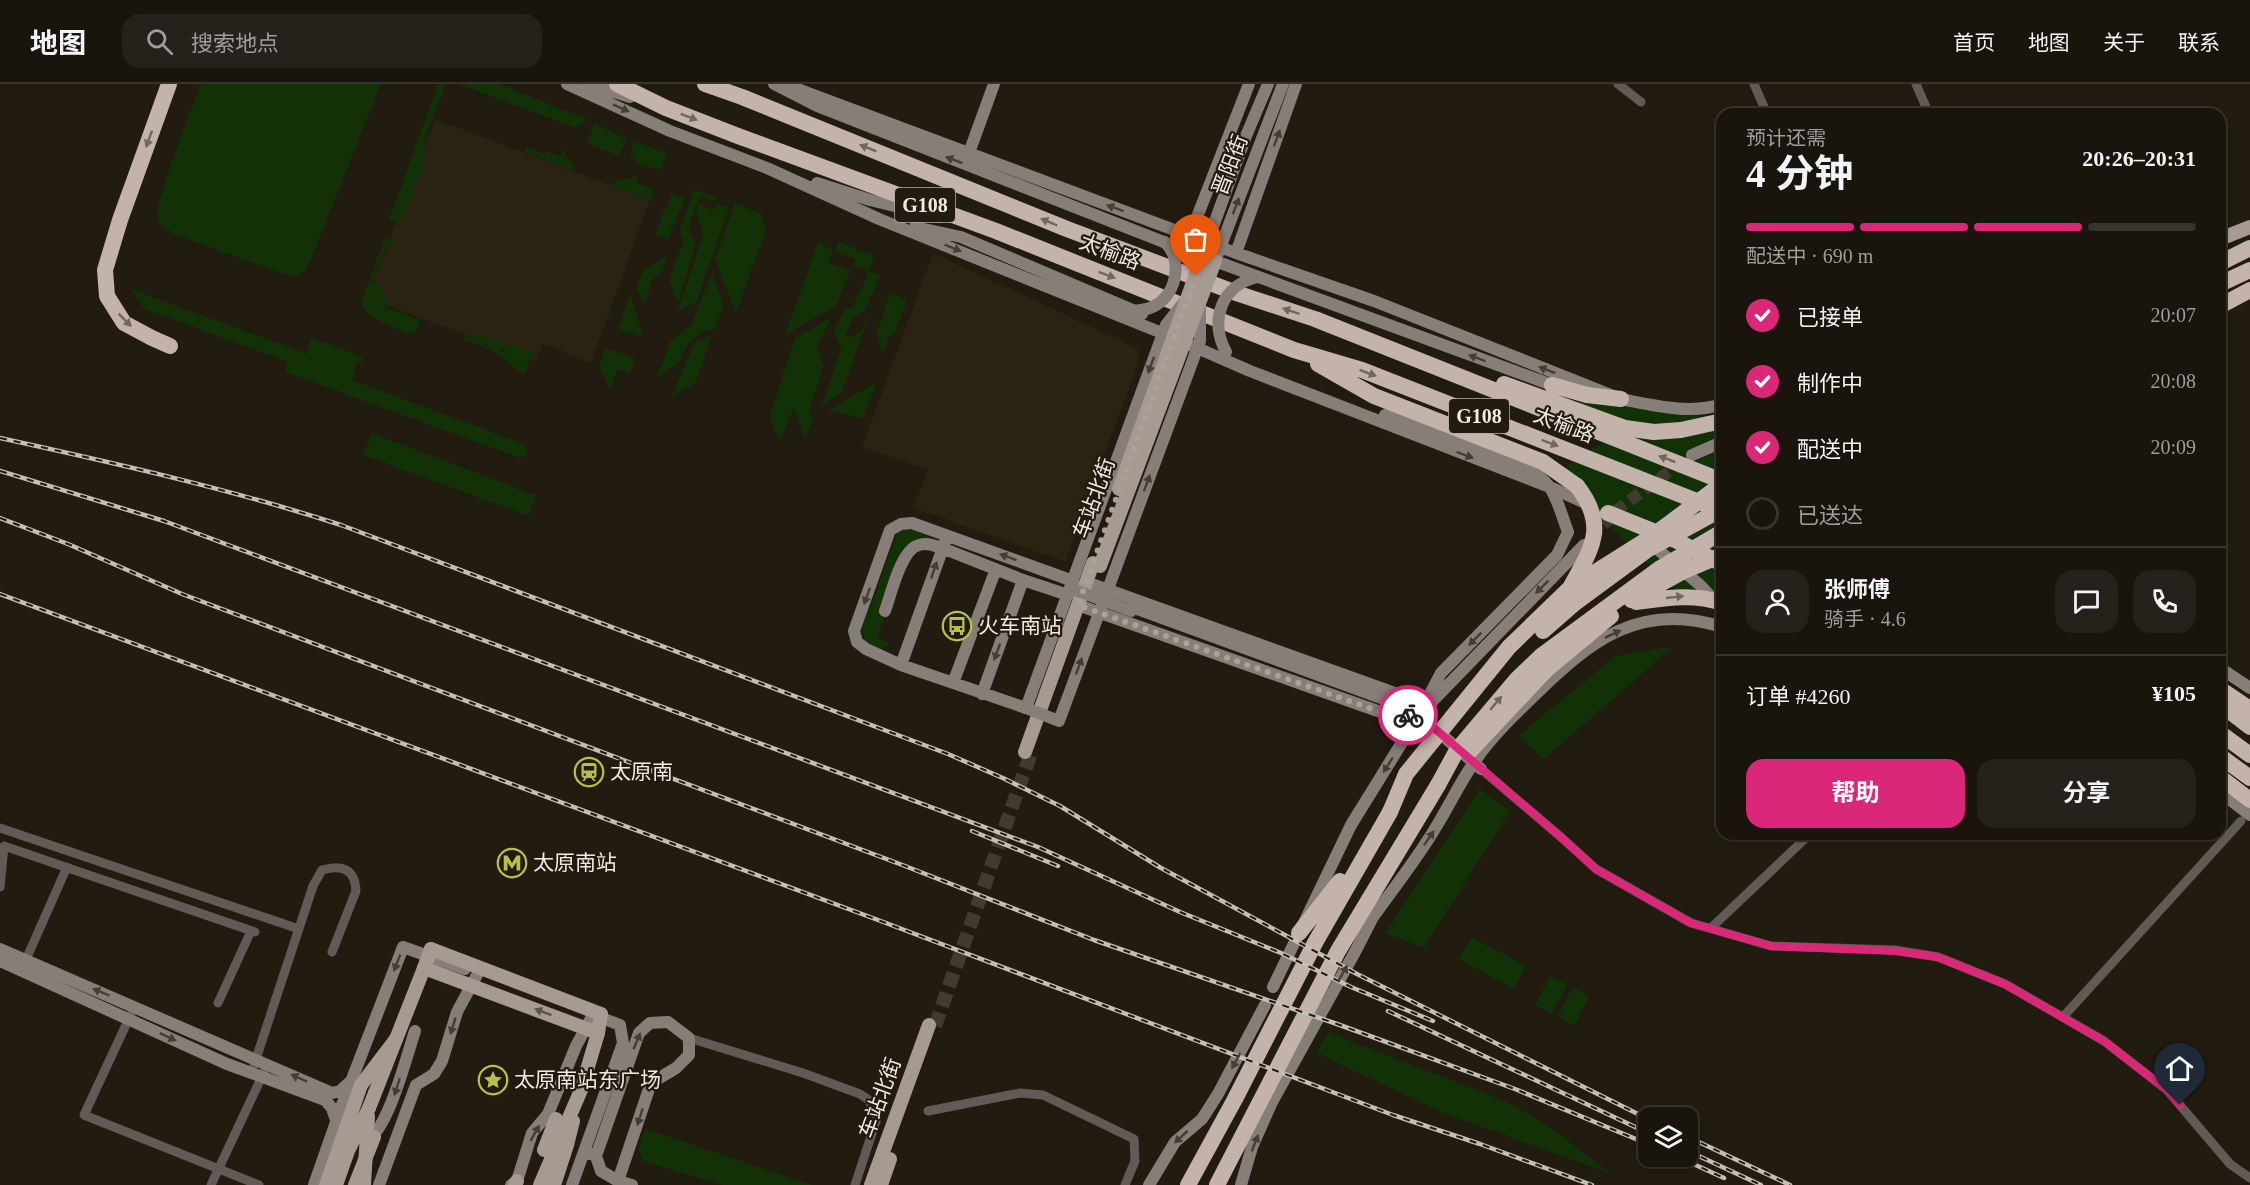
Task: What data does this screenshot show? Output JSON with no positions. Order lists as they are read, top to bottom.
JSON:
{
  "streets": {
    "highway": ["G108", "太榆路"],
    "main road": ["晋阳街", "车站北街"]
  },
  "crossings": [
    ["晋阳街", "车站北街"]
  ],
  "places": {
    "bus stop": ["火车南站"],
    "station": ["太原南"],
    "metro station": ["太原南站"],
    "place": ["太原南站东广场"]
  },
  "page": {
    "header": "地图",
    "search": "搜索地点",
    "nav": [
      "首页",
      "地图",
      "关于",
      "联系"
    ],
    "heading": ["4 分钟", "预计还需", "20:26–20:31"],
    "panel": [
      "张师傅",
      "骑手 · 4.6",
      "订单 #4260",
      "¥105"
    ],
    "bar": "配送中 · 690 m",
    "list": [
      ["已接单", "20:07"],
      ["制作中", "20:08"],
      ["配送中", "20:09"],
      "已送达"
    ],
    "buttons": ["帮助", "分享"]
  }
}
